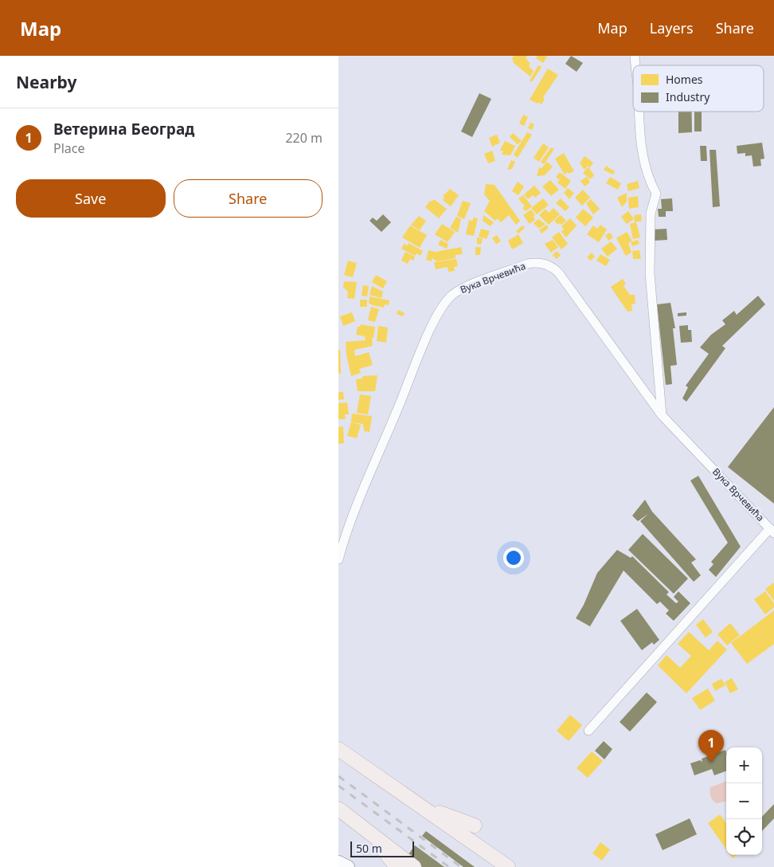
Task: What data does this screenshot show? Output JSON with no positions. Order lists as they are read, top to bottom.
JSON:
{
  "streets": {
    "street": ["Вука Врчевића"]
  },
  "legend": ["Homes", "Industry"],
  "scale_bar": "50 m",
  "page": {
    "header": "Map",
    "nav": ["Map", "Layers", "Share"],
    "heading": "Nearby",
    "list": [
      {
        "mark": "1",
        "name": "Ветерина Београд",
        "note": "Place",
        "value": "220 m"
      }
    ],
    "buttons": ["Save", "Share"],
    "pins": "1",
    "map_buttons": ["+", "−"],
    "scale": "50 m"
  }
}
